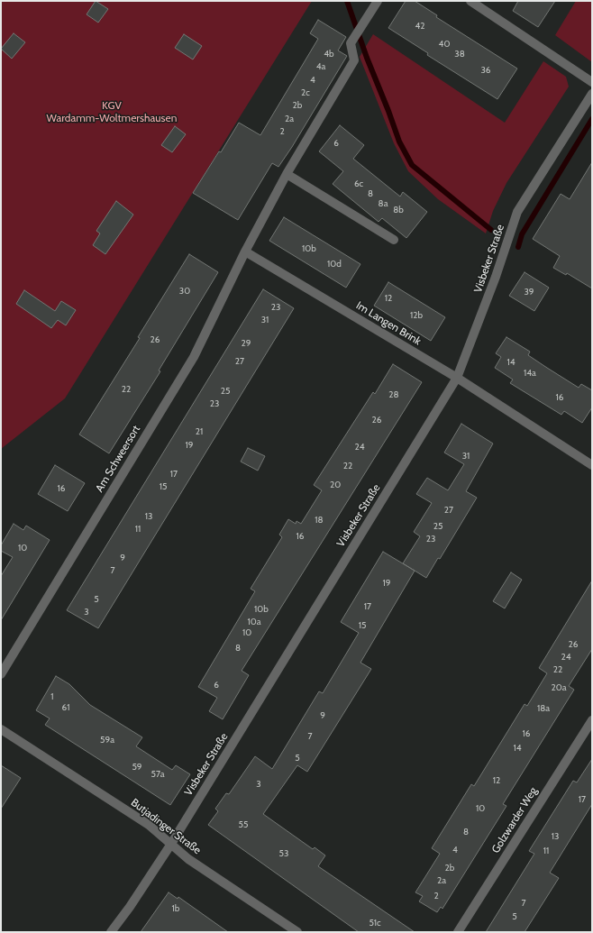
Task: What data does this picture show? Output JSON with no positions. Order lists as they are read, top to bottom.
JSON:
{
  "streets": {
    "street": [
      "Visbeker Straße",
      "Im Langen Brink",
      "Am Schweersort",
      "Golzwarder Weg",
      "Butjadinger Straße"
    ]
  },
  "crossings": [
    ["Visbeker Straße", "Im Langen Brink"],
    ["Visbeker Straße", "Butjadinger Straße"],
    ["Im Langen Brink", "Am Schweersort"]
  ],
  "parks": ["KGV Wardamm-Woltmershausen"],
  "house_numbers": [
    "42",
    "40",
    "4b",
    "38",
    "4a",
    "36",
    "4",
    "2c",
    "2b",
    "2a",
    "2",
    "6",
    "6c",
    "8",
    "8a",
    "8b",
    "10b",
    "10d",
    "30",
    "39",
    "12",
    "23",
    "12b",
    "31",
    "26",
    "29",
    "27",
    "14",
    "14a",
    "22",
    "25",
    "28",
    "16",
    "23",
    "26",
    "21",
    "19",
    "24",
    "31",
    "22",
    "17",
    "20",
    "15",
    "16",
    "27",
    "13",
    "18",
    "25",
    "11",
    "16",
    "23",
    "10",
    "9",
    "7",
    "19",
    "5",
    "17",
    "10b",
    "3",
    "10a",
    "15",
    "10",
    "26",
    "8",
    "24",
    "22",
    "6",
    "20a",
    "1",
    "61",
    "18a",
    "9",
    "16",
    "7",
    "59a",
    "14",
    "5",
    "59",
    "57a",
    "12",
    "3",
    "17",
    "10",
    "55",
    "8",
    "13",
    "4",
    "11",
    "53",
    "2b",
    "2a",
    "2",
    "7",
    "1b",
    "5",
    "51c"
  ]
}
